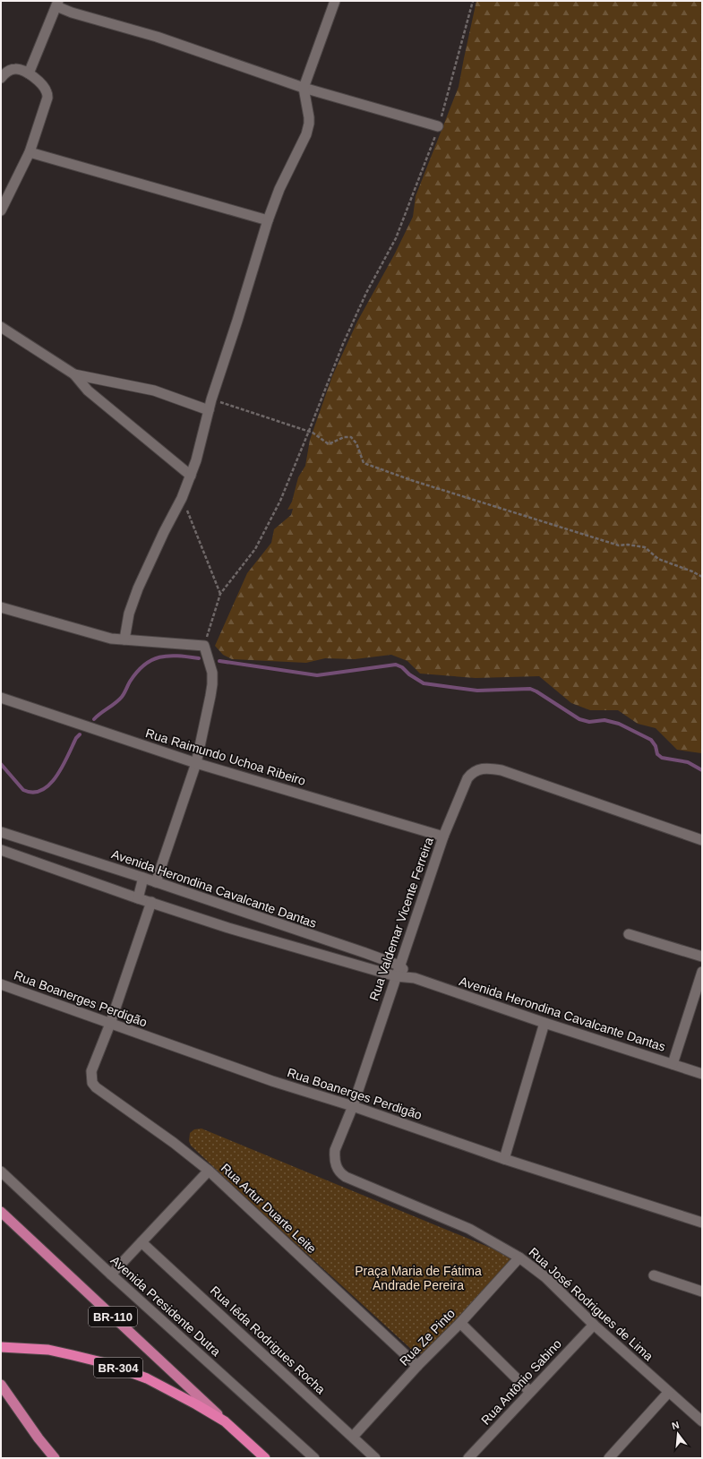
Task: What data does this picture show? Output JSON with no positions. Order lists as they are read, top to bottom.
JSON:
{
  "streets": {
    "highway": ["BR-110", "BR-304"],
    "street": [
      "Rua Raimundo Uchoa Ribeiro",
      "Avenida Herondina Cavalcante Dantas",
      "Rua Valdemar Vicente Ferreira",
      "Rua Boanerges Perdigão",
      "Rua Artur Duarte Leite",
      "Rua José Rodrigues de Lima",
      "Avenida Presidente Dutra",
      "Rua Ze Pinto",
      "Rua Iêda Rodrigues Rocha",
      "Rua Antônio Sabino"
    ]
  },
  "crossings": [
    ["Rua Raimundo Uchoa Ribeiro", "Rua Valdemar Vicente Ferreira"],
    ["Avenida Herondina Cavalcante Dantas", "Rua Valdemar Vicente Ferreira"],
    ["Rua Valdemar Vicente Ferreira", "Rua Boanerges Perdigão"],
    ["Rua Valdemar Vicente Ferreira", "Rua José Rodrigues de Lima"],
    ["Rua Boanerges Perdigão", "Rua Artur Duarte Leite"],
    ["Rua Boanerges Perdigão", "Rua José Rodrigues de Lima"],
    ["Rua Artur Duarte Leite", "Rua Ze Pinto"],
    ["Rua José Rodrigues de Lima", "Rua Ze Pinto"],
    ["Rua José Rodrigues de Lima", "Rua Antônio Sabino"],
    ["BR-110", "BR-304"],
    ["Rua Ze Pinto", "Rua Iêda Rodrigues Rocha"]
  ],
  "parks": ["Praça Maria de Fátima Andrade Pereira"],
  "north": "top"
}
